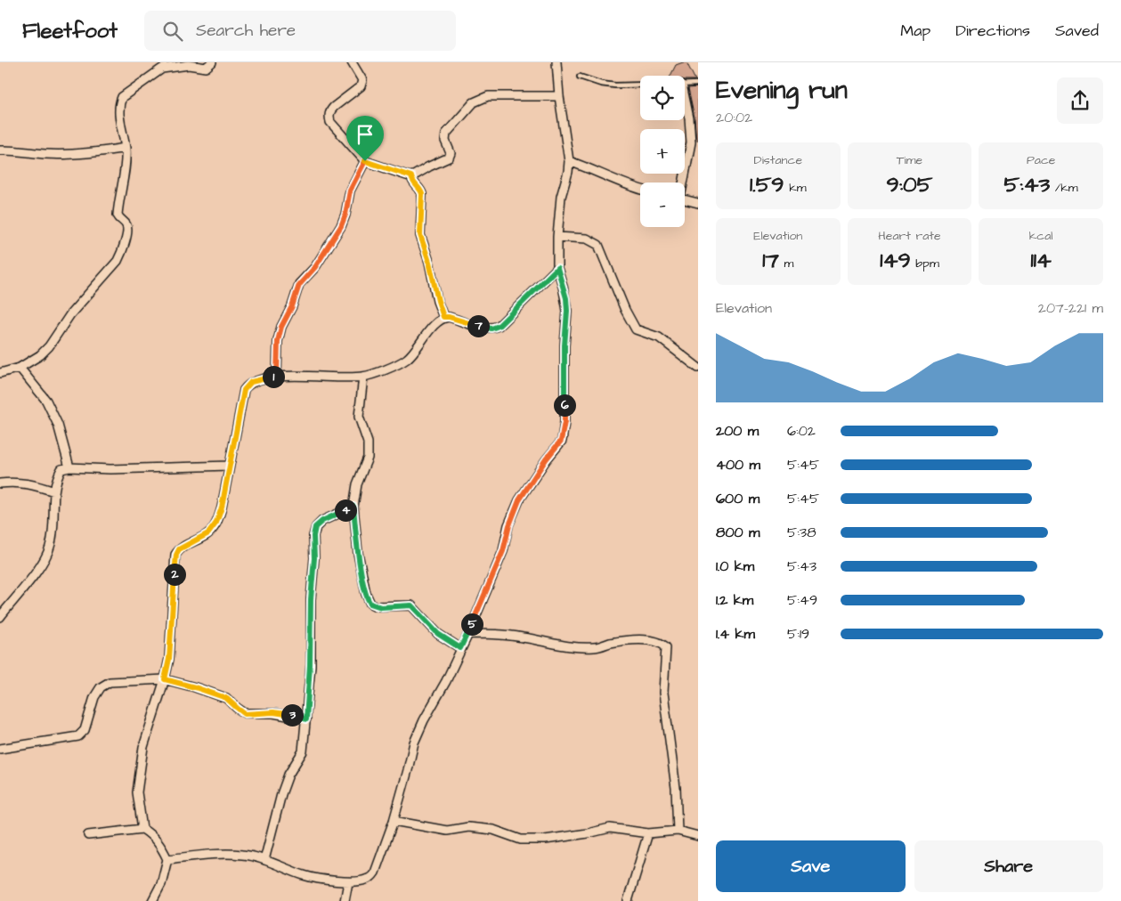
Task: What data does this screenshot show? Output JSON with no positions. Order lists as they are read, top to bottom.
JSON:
{
  "page": {
    "header": "Fleetfoot",
    "search": "Search here",
    "nav": ["Map", "Directions", "Saved"],
    "heading": ["Evening run", "20:02"],
    "map_buttons": ["+", "−"],
    "stats": [
      ["Distance", "1.59 km"],
      ["Time", "9:05"],
      ["Pace", "5:43 /km"],
      ["Elevation", "17 m"],
      ["Heart rate", "149 bpm"],
      ["kcal", "114"]
    ],
    "chart": ["Elevation", "207–221 m"],
    "pins": [
      "7",
      "1",
      "6",
      "4",
      "2",
      "5",
      "3"
    ],
    "list": [
      {
        "name": "200 m",
        "note": "6:02"
      },
      {
        "name": "400 m",
        "note": "5:45"
      },
      {
        "name": "600 m",
        "note": "5:45"
      },
      {
        "name": "800 m",
        "note": "5:38"
      },
      {
        "name": "1.0 km",
        "note": "5:43"
      },
      {
        "name": "1.2 km",
        "note": "5:49"
      },
      {
        "name": "1.4 km",
        "note": "5:19"
      }
    ],
    "buttons": ["Save", "Share"]
  }
}
